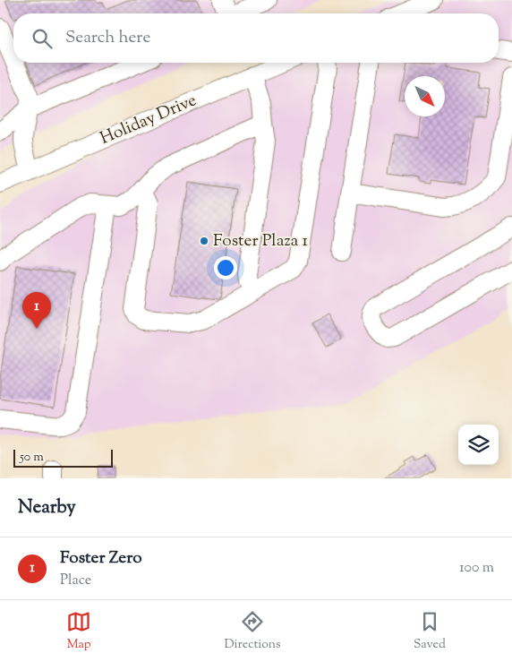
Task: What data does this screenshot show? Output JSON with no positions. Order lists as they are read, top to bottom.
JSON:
{
  "streets": {
    "street": ["Holiday Drive"]
  },
  "places": ["Foster Plaza 1"],
  "scale_bar": "50 m",
  "north": "bottom right",
  "page": {
    "search": "Search here",
    "pins": "1",
    "scale": "50 m",
    "heading": "Nearby",
    "list": [
      {
        "mark": "1",
        "name": "Foster Zero",
        "note": "Place",
        "value": "100 m"
      }
    ],
    "nav": ["Map", "Directions", "Saved"]
  }
}
